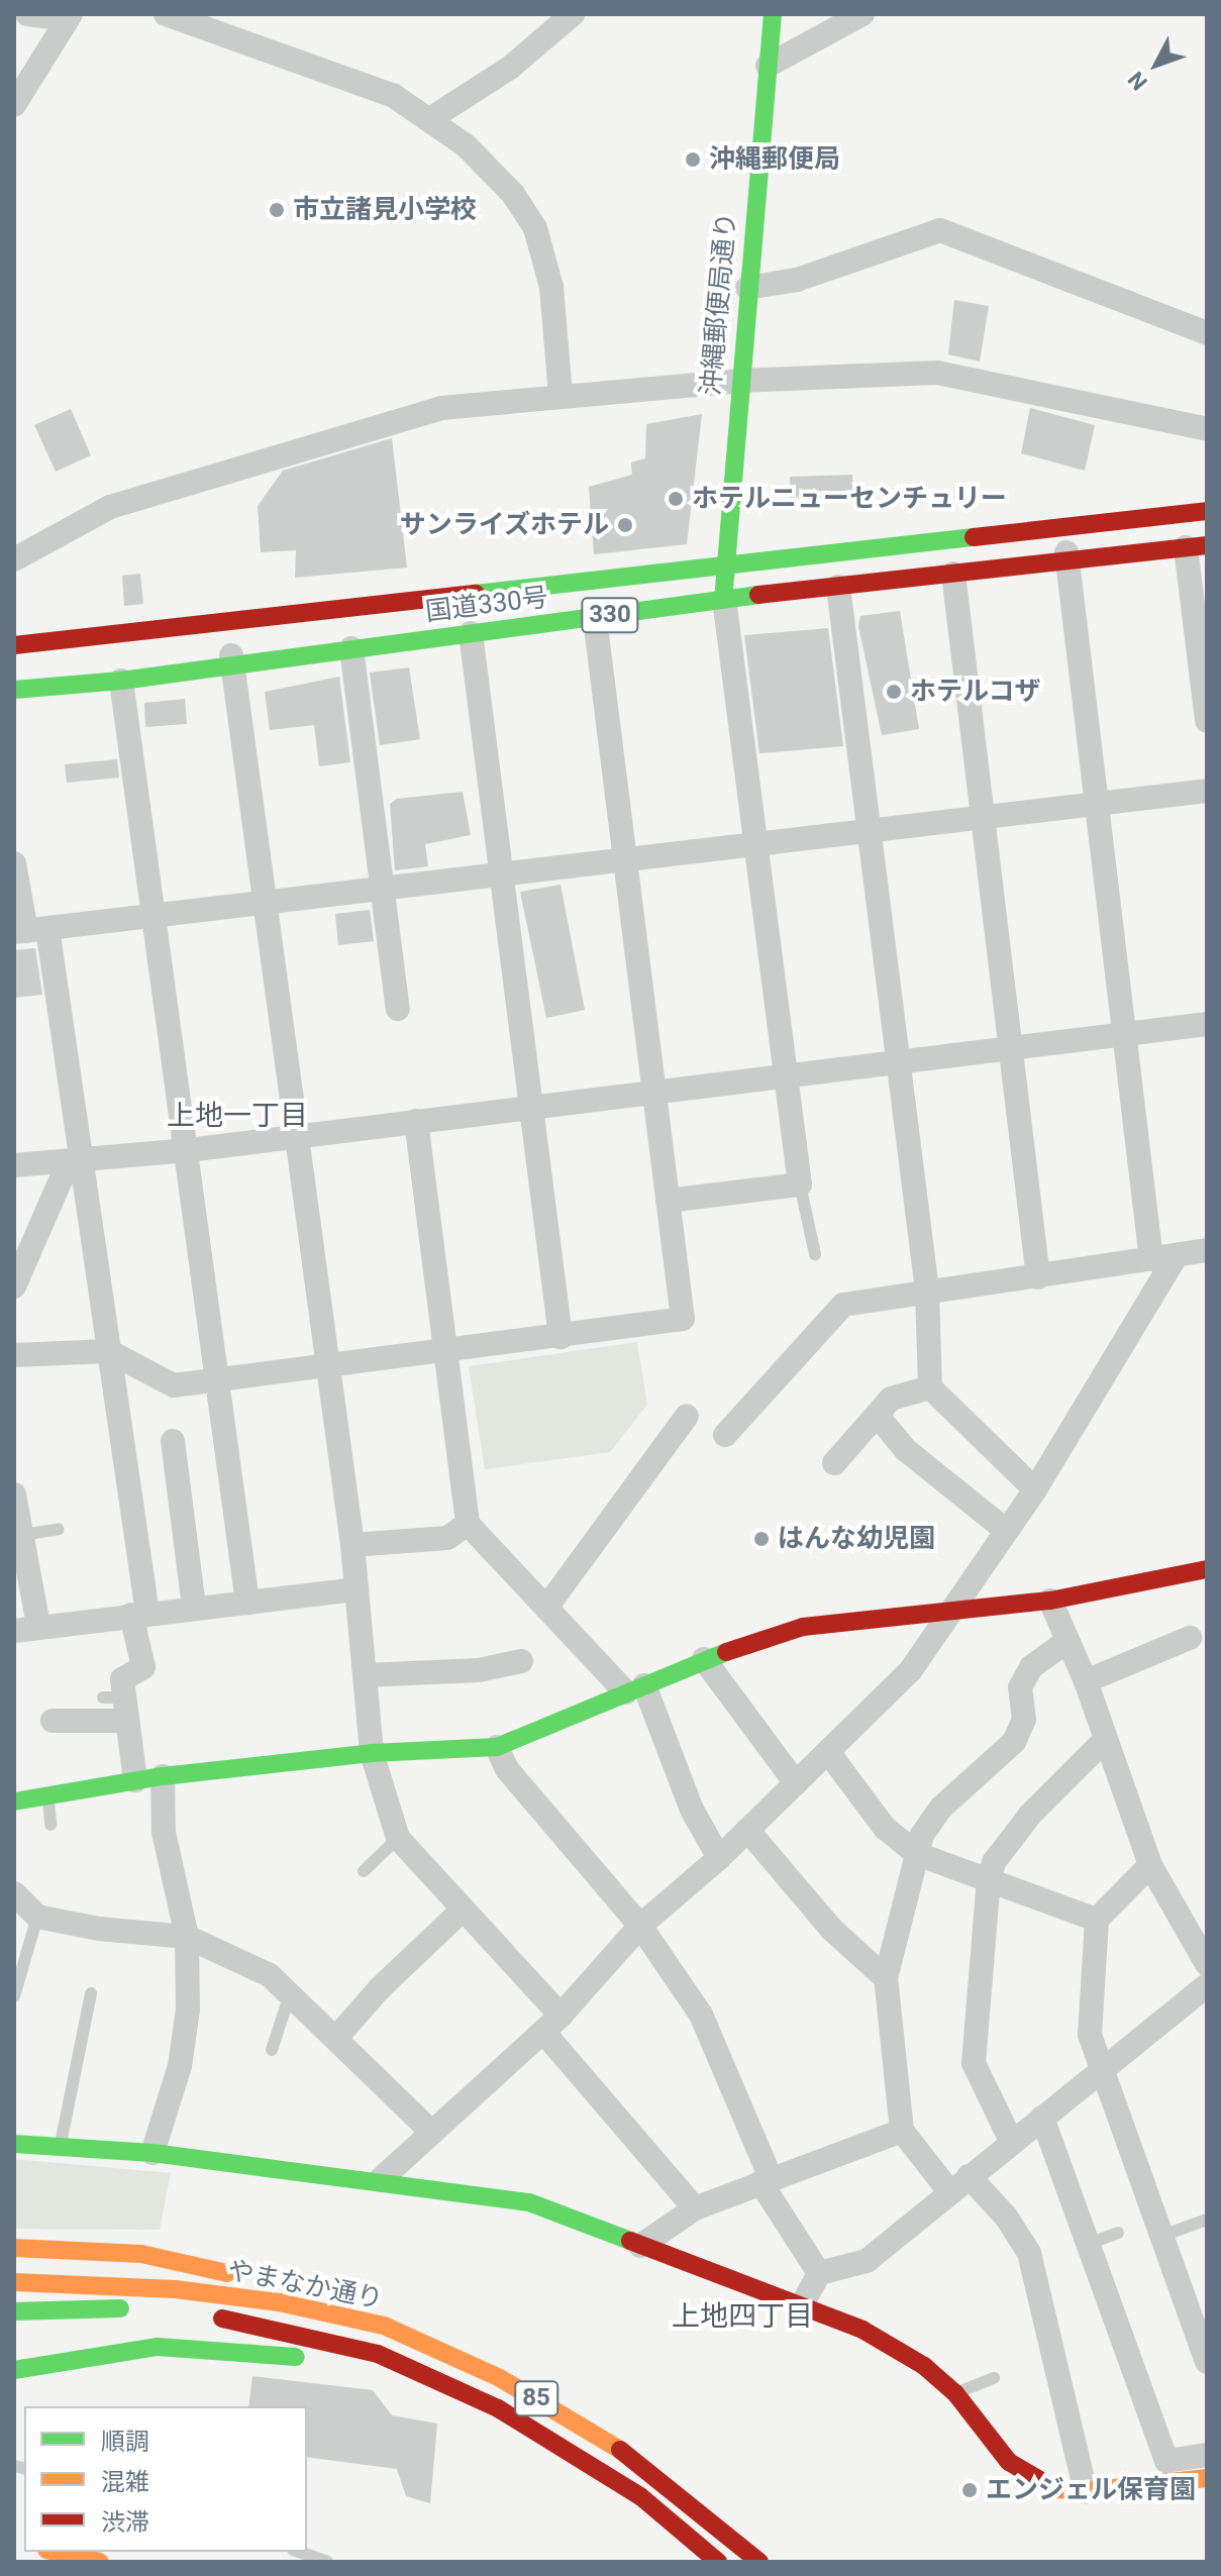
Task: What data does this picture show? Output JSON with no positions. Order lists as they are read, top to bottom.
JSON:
{
  "streets": {
    "main road": [
      "沖縄郵便局通り",
      "国道330号",
      "330",
      "やまなか通り",
      "85"
    ]
  },
  "crossings": [
    ["沖縄郵便局通り", "国道330号"]
  ],
  "districts": ["上地一丁目", "上地四丁目"],
  "places": [
    "沖縄郵便局",
    "市立諸見小学校",
    "ホテルニューセンチュリー",
    "サンライズホテル",
    "ホテルコザ",
    "はんな幼児園",
    "エンジェル保育園"
  ],
  "legend": ["順調", "混雑", "渋滞"],
  "north": "bottom left"
}
